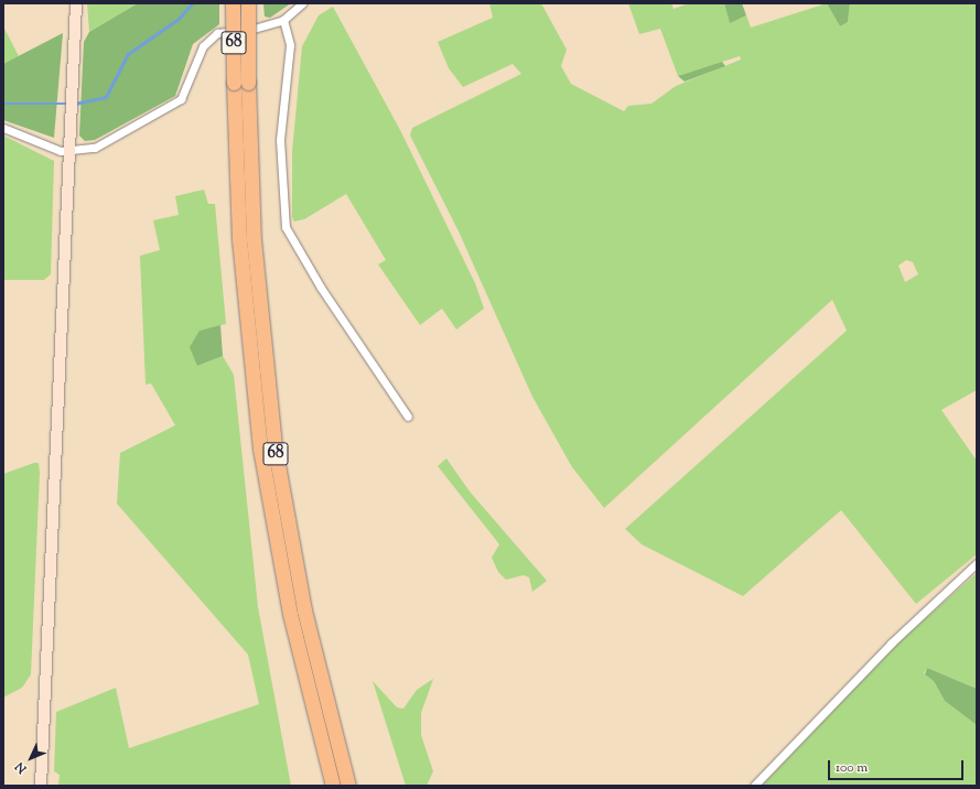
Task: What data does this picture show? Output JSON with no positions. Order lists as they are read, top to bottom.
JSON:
{
  "streets": {
    "highway": ["68"]
  },
  "scale_bar": "100 m",
  "north": "bottom left"
}
